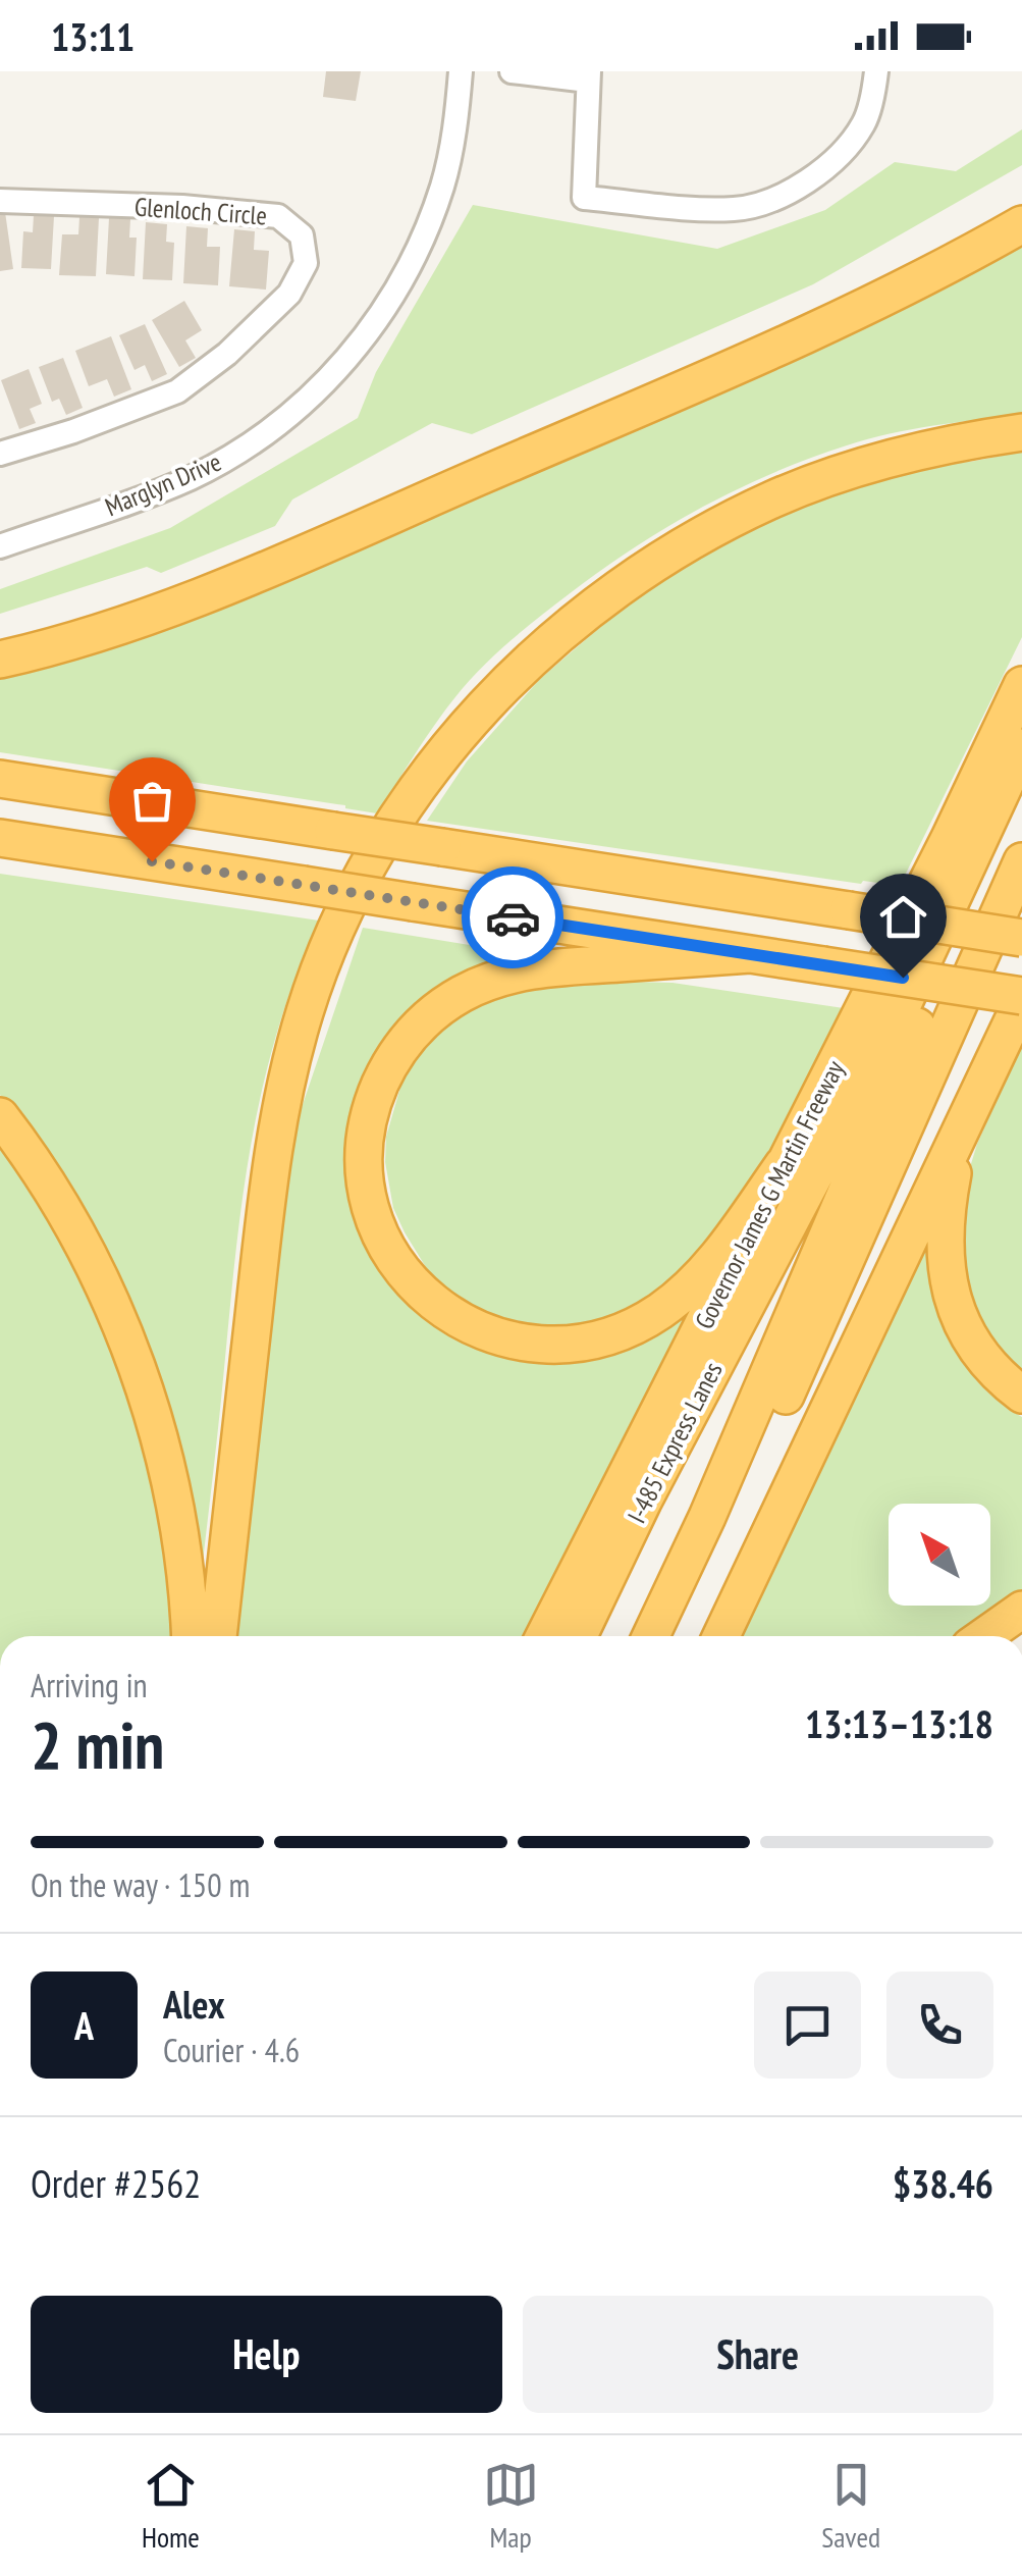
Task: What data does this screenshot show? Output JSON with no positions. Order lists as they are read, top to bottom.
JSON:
{
  "streets": {
    "highway": ["Governor James G Martin Freeway", "I-485 Express Lanes"],
    "street": ["Glenloch Circle", "Marglyn Drive"]
  },
  "north": "top left",
  "page": {
    "status": "13:11",
    "heading": ["2 min", "Arriving in", "13:13–13:18"],
    "panel": [
      "Alex",
      "Courier · 4.6",
      "Order #2562",
      "$38.46"
    ],
    "bar": "On the way · 150 m",
    "round": "A",
    "buttons": ["Help", "Share"],
    "tabs": ["Home", "Map", "Saved"]
  }
}
